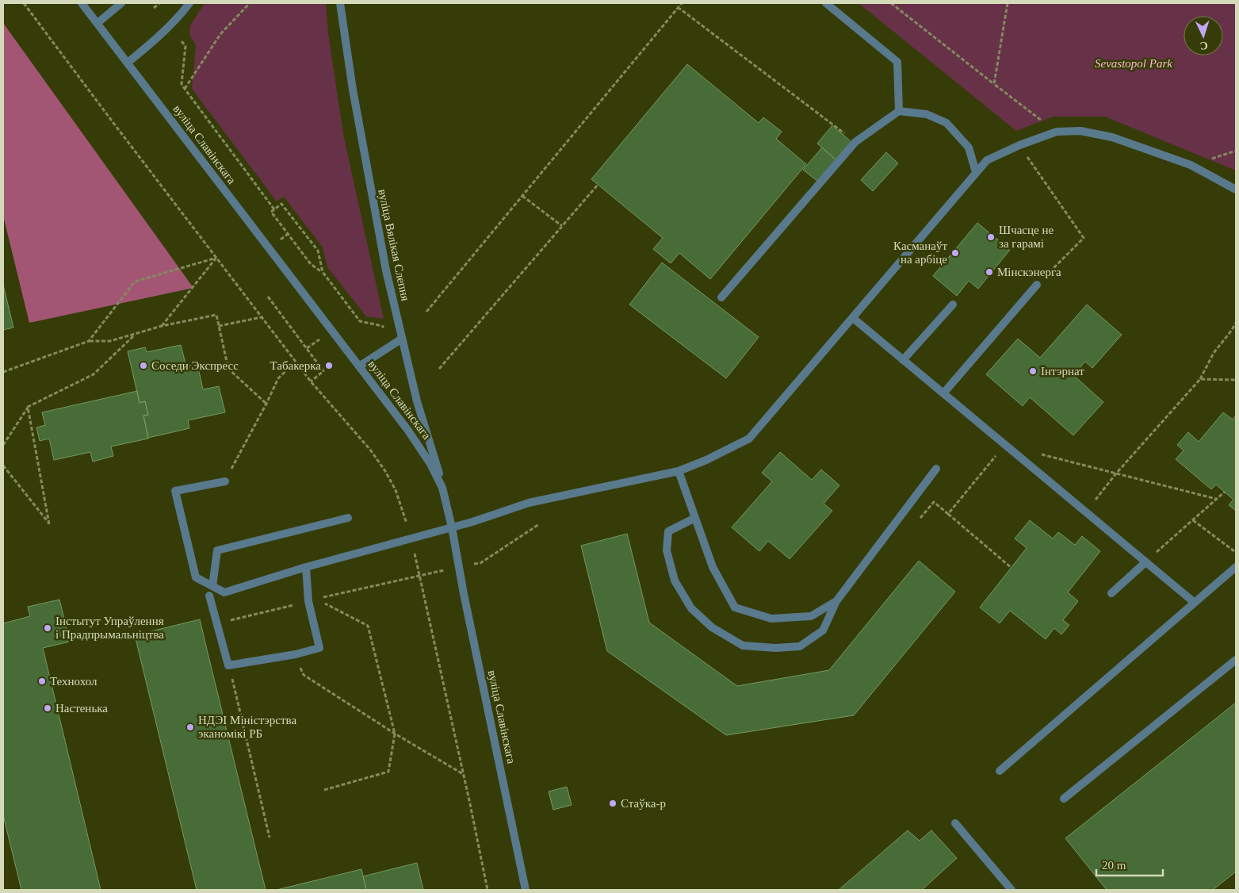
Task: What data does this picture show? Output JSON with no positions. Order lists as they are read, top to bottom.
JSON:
{
  "streets": {
    "street": ["вуліца Славінскага", "вуліца Вялікая Слепня"]
  },
  "crossings": [
    ["вуліца Славінскага", "вуліца Вялікая Слепня"]
  ],
  "parks": ["Sevastopol Park"],
  "places": [
    "Шчасце не за гарамі",
    "Касманаўт на арбіце",
    "Мінскэнерга",
    "Соседи Экспресс",
    "Табакерка",
    "Інтэрнат",
    "Інстытут Упраўлення і Прадпрымальніцтва",
    "Технохол",
    "Настенька",
    "НДЭІ Міністэрства эканомікі РБ",
    "Стаўка-р"
  ],
  "scale_bar": "20 m",
  "north": "bottom"
}
